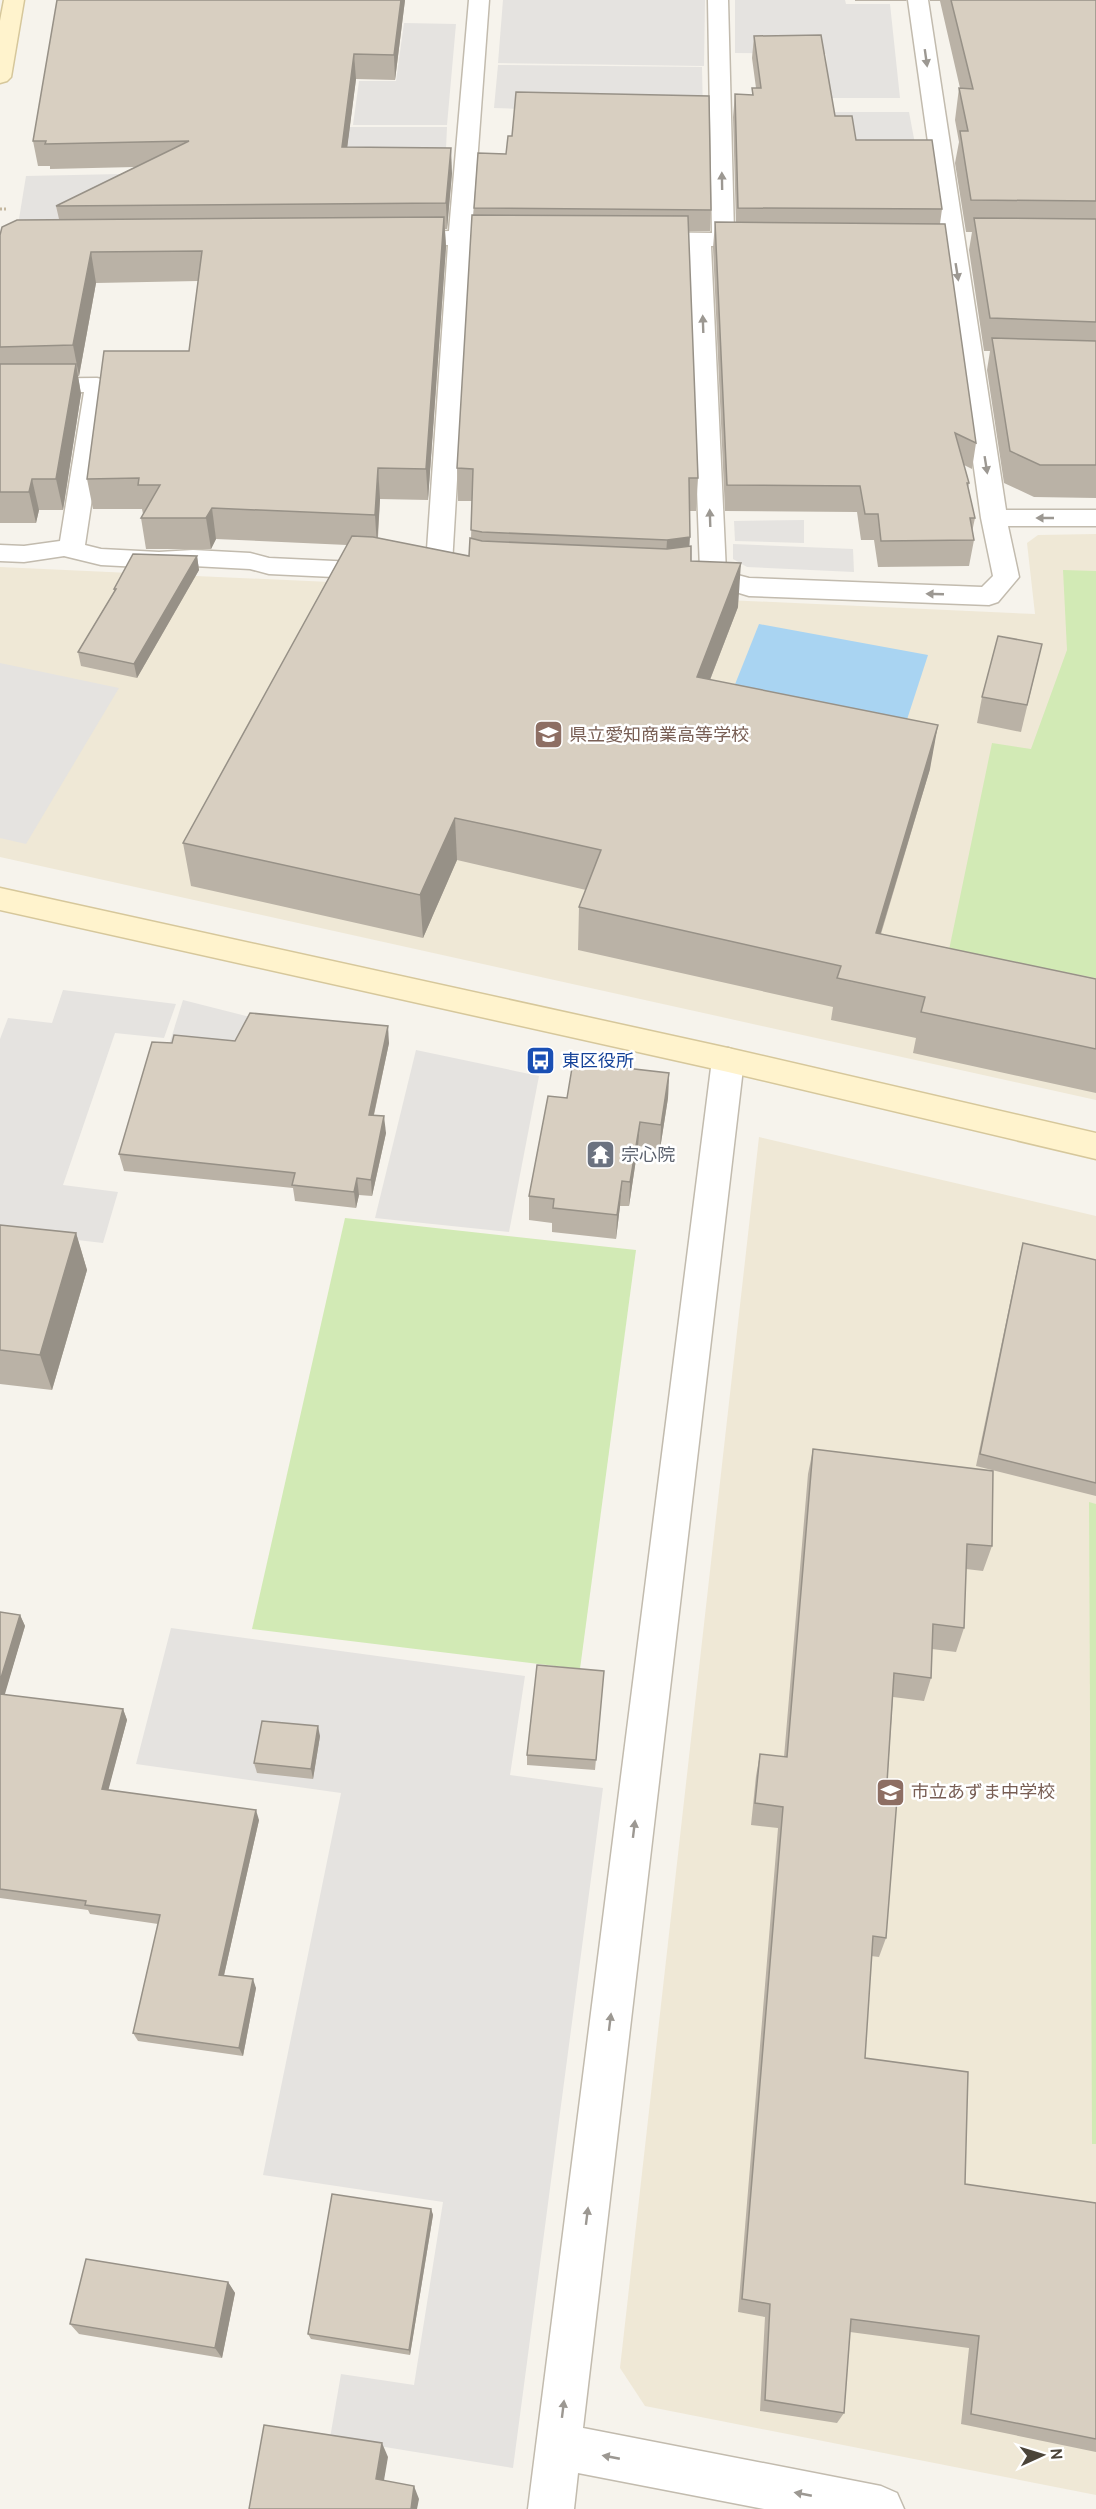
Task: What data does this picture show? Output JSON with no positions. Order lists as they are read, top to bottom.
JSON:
{
  "places": {
    "school or university": ["県立愛知商業高等学校", "市立あずま中学校"],
    "bus stop": ["東区役所"],
    "temple": ["宗心院"]
  },
  "north": "right"
}
